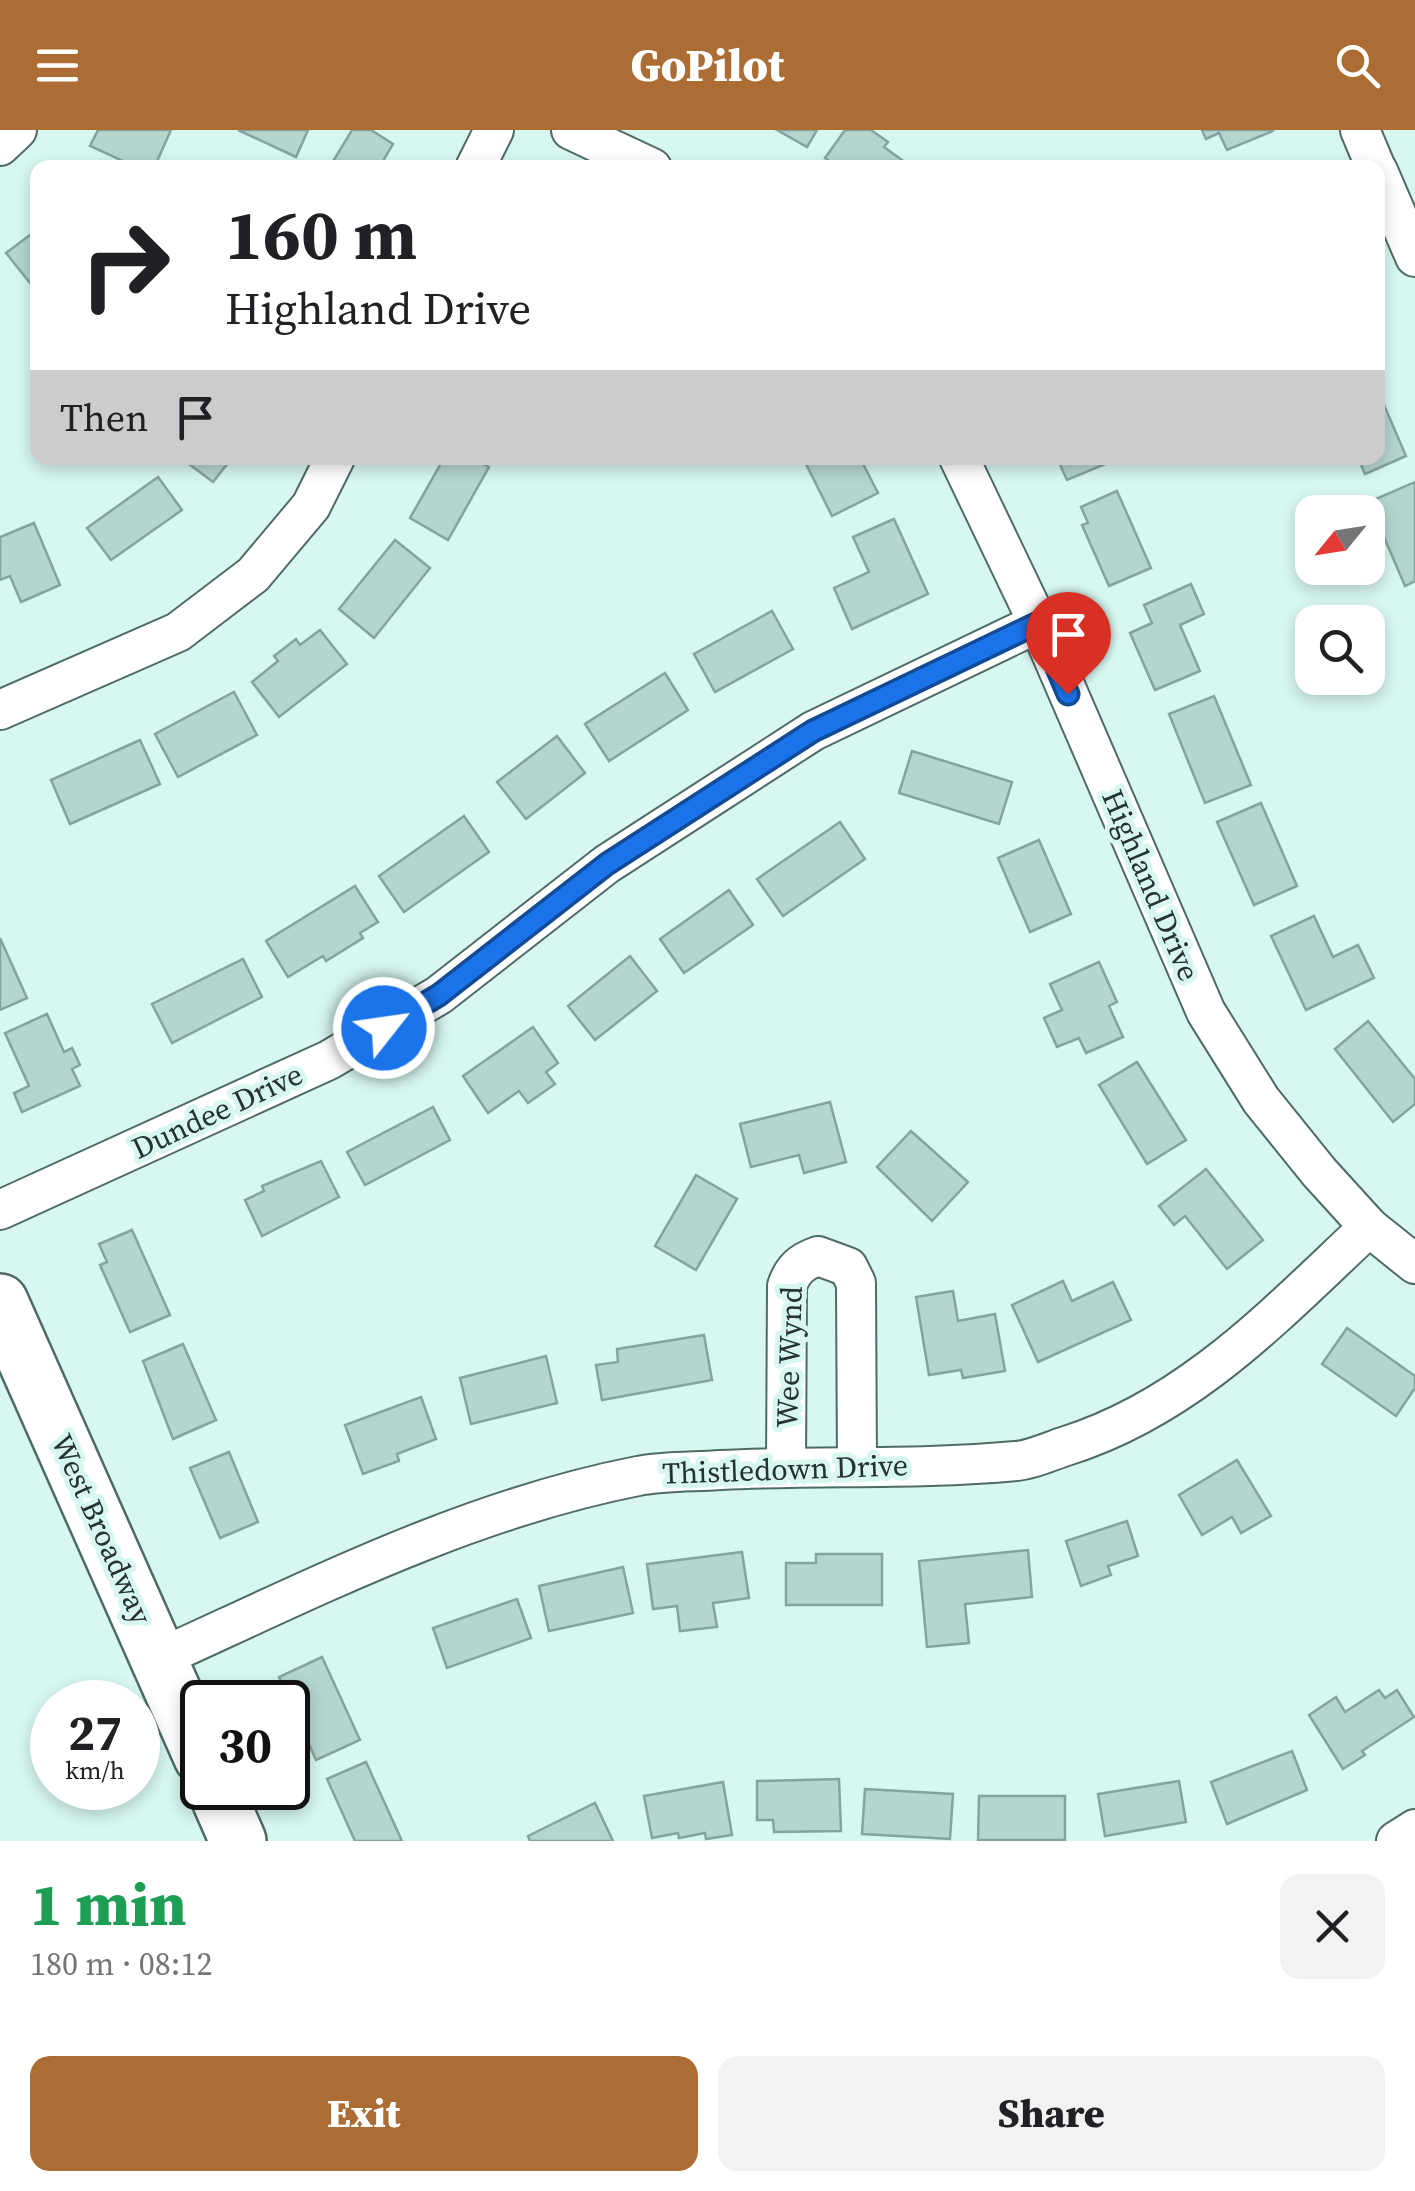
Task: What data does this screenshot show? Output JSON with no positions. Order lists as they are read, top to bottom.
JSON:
{
  "streets": {
    "main road": ["West Broadway"],
    "street": [
      "Highland Drive",
      "Dundee Drive",
      "Wee Wynd",
      "Thistledown Drive"
    ]
  },
  "crossings": [
    ["Highland Drive", "Dundee Drive"],
    ["Highland Drive", "Thistledown Drive"],
    ["Wee Wynd", "Thistledown Drive"],
    ["Thistledown Drive", "West Broadway"]
  ],
  "north": "bottom left",
  "page": {
    "header": "GoPilot",
    "turn": ["160 m", "Highland Drive"],
    "then": "Then",
    "speed": "27 km/h",
    "limit": "30",
    "heading": ["1 min", "180 m · 08:12"],
    "buttons": ["Exit", "Share"]
  }
}
